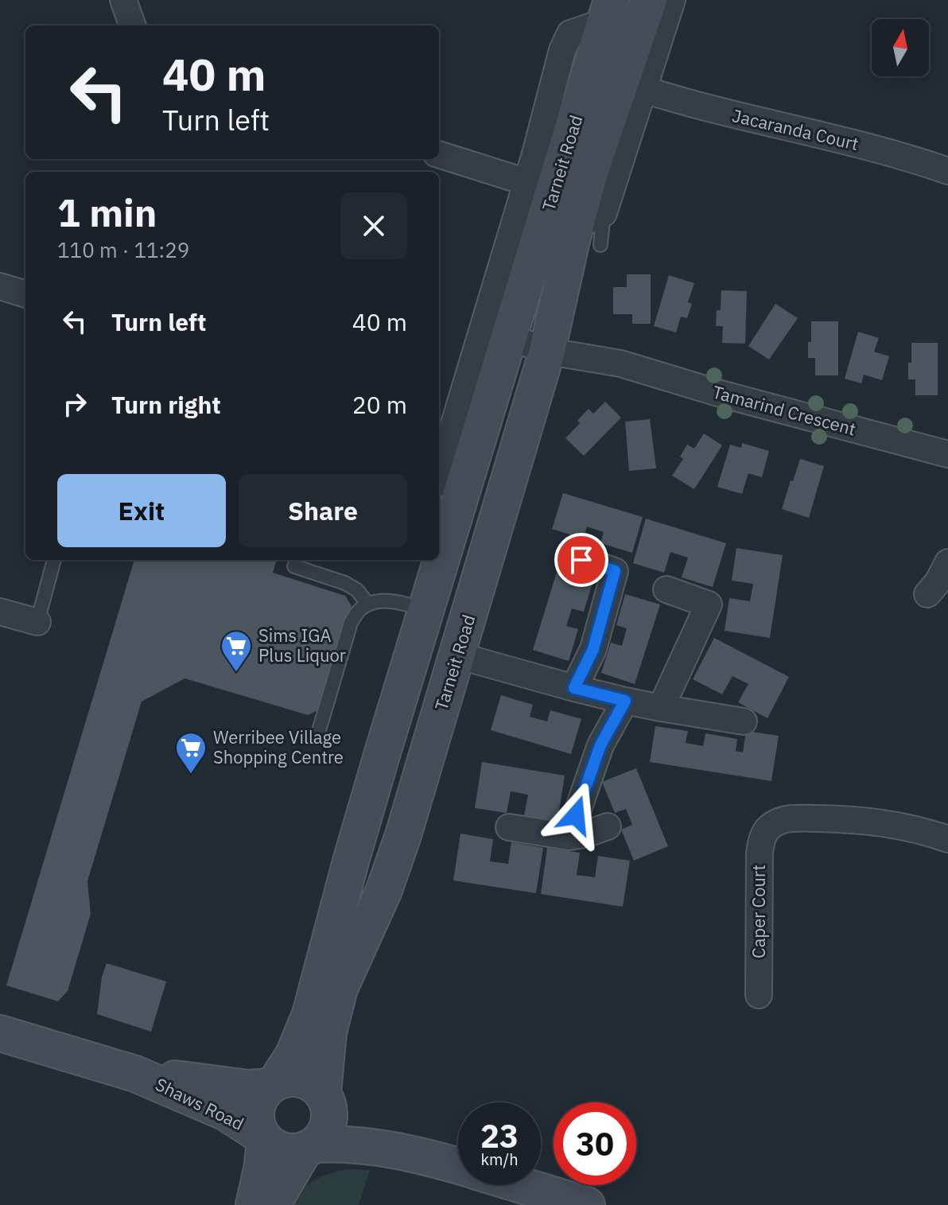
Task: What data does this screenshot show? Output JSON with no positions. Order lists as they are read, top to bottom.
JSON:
{
  "streets": {
    "main road": ["Tarneit Road", "Shaws Road"],
    "street": ["Jacaranda Court", "Tamarind Crescent", "Caper Court"]
  },
  "crossings": [
    ["Jacaranda Court", "Tarneit Road"],
    ["Tarneit Road", "Tamarind Crescent"],
    ["Tarneit Road", "Shaws Road"]
  ],
  "places": {
    "supermarket": ["Sims IGA Plus Liquor", "Werribee Village Shopping Centre"]
  },
  "north": "top",
  "page": {
    "turn": ["40 m", "Turn left"],
    "heading": ["1 min", "110 m · 11:29"],
    "list": [
      {
        "name": "Turn left",
        "value": "40 m"
      },
      {
        "name": "Turn right",
        "value": "20 m"
      }
    ],
    "buttons": ["Exit", "Share"],
    "speed": "23 km/h",
    "limit": "30"
  }
}
